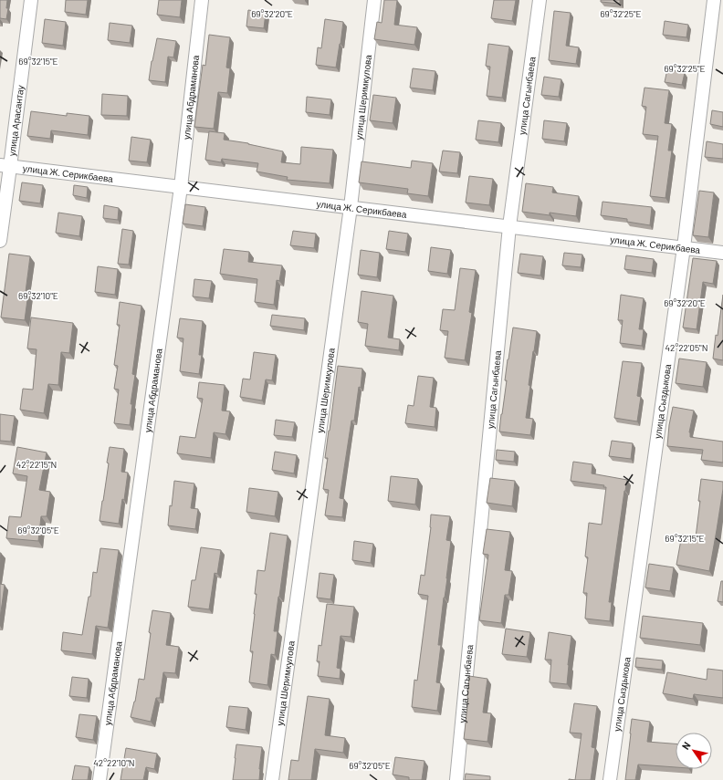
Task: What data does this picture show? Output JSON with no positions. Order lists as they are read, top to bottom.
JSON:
{
  "streets": {
    "street": [
      "улица Сагынбаева",
      "улица Абдраманова",
      "улица Шеримкулова",
      "улица Арасантау",
      "улица Ж. Серикбаева",
      "улица Сыздыкова"
    ]
  },
  "crossings": [
    ["улица Сагынбаева", "улица Ж. Серикбаева"],
    ["улица Абдраманова", "улица Ж. Серикбаева"],
    ["улица Шеримкулова", "улица Ж. Серикбаева"],
    ["улица Арасантау", "улица Ж. Серикбаева"],
    ["улица Ж. Серикбаева", "улица Сыздыкова"]
  ],
  "north": "top left",
  "coordinates": [
    "69°32'20\"E",
    "69°32'25\"E",
    "69°32'15\"E",
    "69°32'10\"E",
    "42°22'05\"N",
    "42°22'15\"N",
    "69°32'05\"E",
    "42°22'10\"N"
  ]
}
